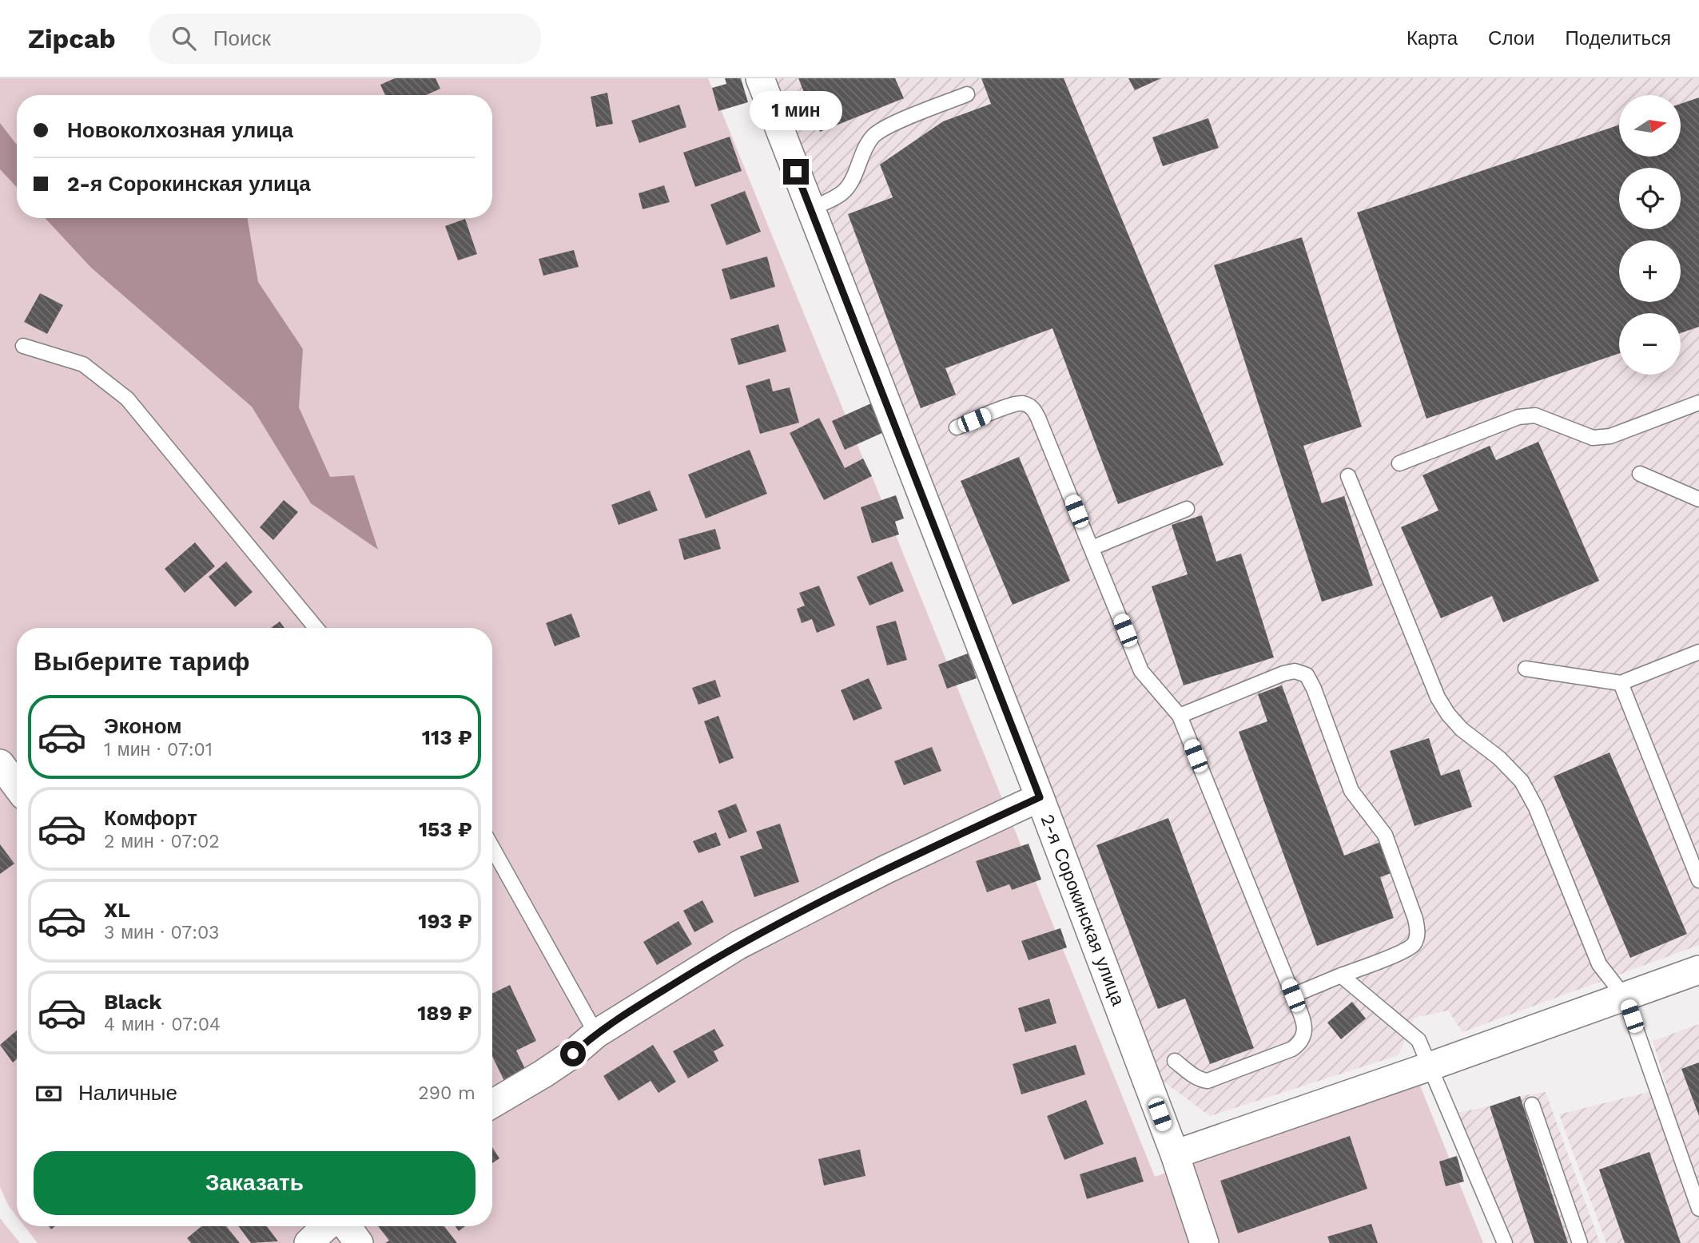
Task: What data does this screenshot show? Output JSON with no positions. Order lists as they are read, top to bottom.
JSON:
{
  "streets": {
    "street": ["2-я Сорокинская улица"]
  },
  "north": "right",
  "page": {
    "header": "Zipcab",
    "search": "Поиск",
    "nav": ["Карта", "Слои", "Поделиться"],
    "bubble": "1 мин",
    "map_buttons": ["+", "−"],
    "banner": ["Новоколхозная улица", "2-я Сорокинская улица"],
    "heading": "Выберите тариф",
    "list": [
      {
        "name": "Эконом",
        "note": "1 мин · 07:01",
        "value": "113 ₽"
      },
      {
        "name": "Комфорт",
        "note": "2 мин · 07:02",
        "value": "153 ₽"
      },
      {
        "name": "XL",
        "note": "3 мин · 07:03",
        "value": "193 ₽"
      },
      {
        "name": "Black",
        "note": "4 мин · 07:04",
        "value": "189 ₽"
      }
    ],
    "pay": ["Наличные", "290 m"],
    "buttons": "Заказать"
  }
}
